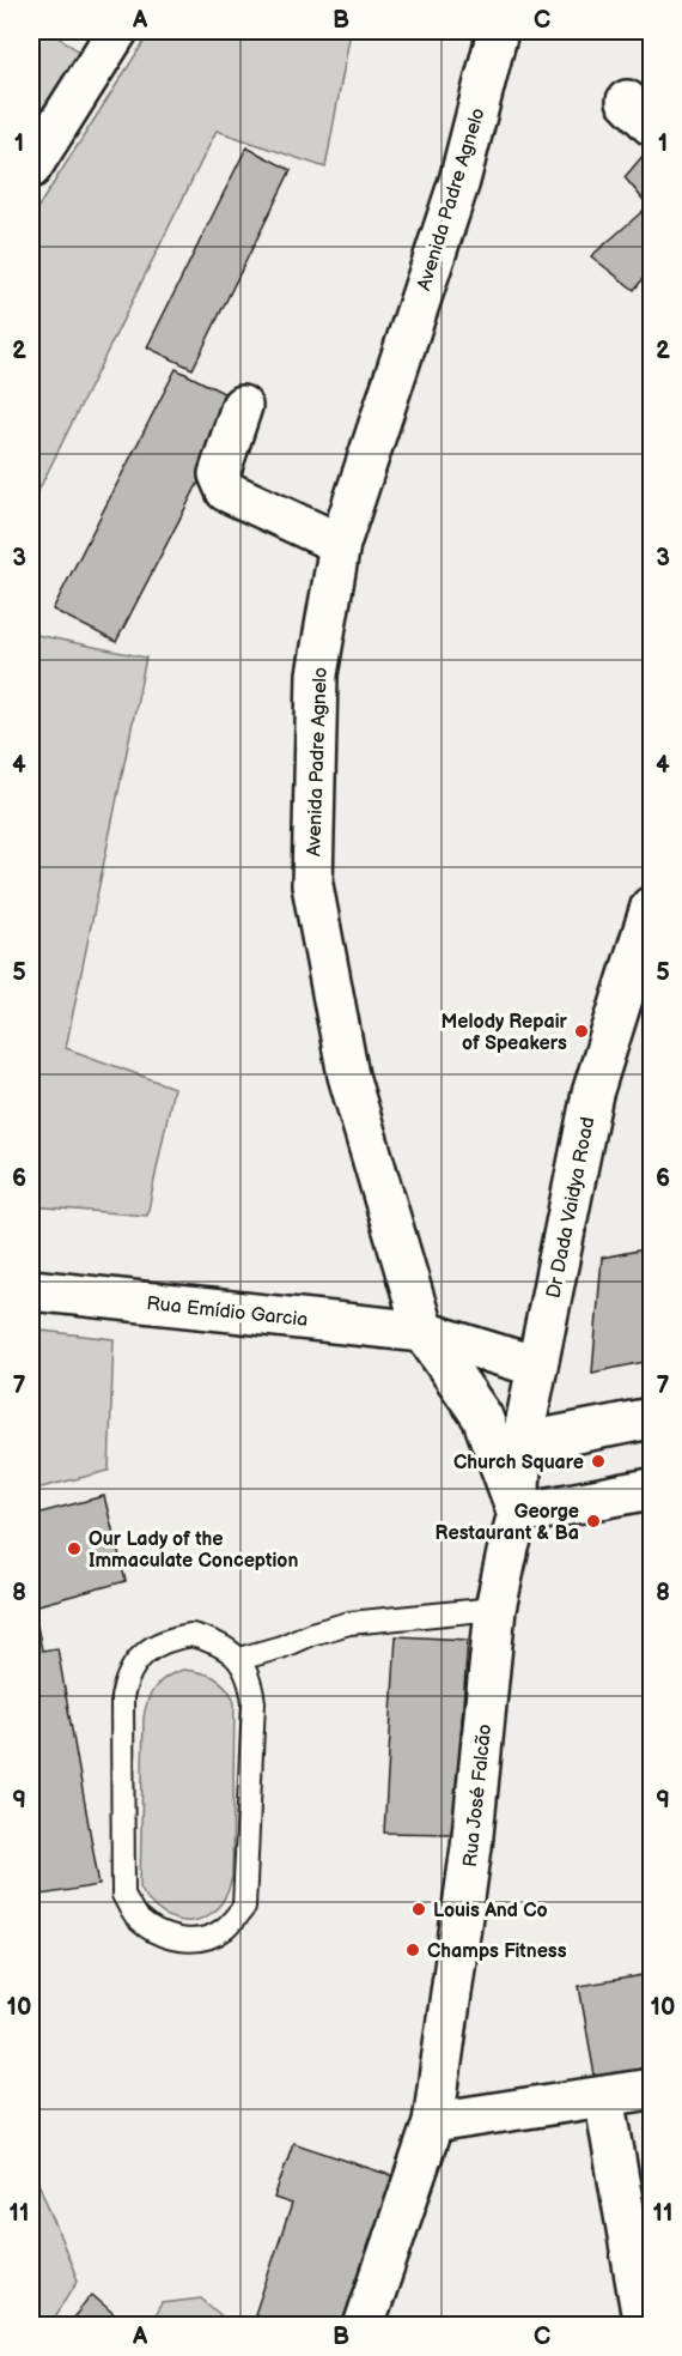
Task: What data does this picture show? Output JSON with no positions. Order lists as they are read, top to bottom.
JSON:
{
  "streets": {
    "main road": [
      "Avenida Padre Agnelo",
      "Dr Dada Vaidya Road",
      "Rua Emídio Garcia",
      "Rua José Falcão"
    ]
  },
  "crossings": [
    ["Avenida Padre Agnelo", "Rua Emídio Garcia"],
    ["Dr Dada Vaidya Road", "Rua Emídio Garcia"],
    ["Dr Dada Vaidya Road", "Rua José Falcão"]
  ],
  "places": [
    "Melody Repair of Speakers",
    "Church Square",
    "George Restaurant & Ba",
    "Our Lady of the Immaculate Conception",
    "Louis And Co",
    "Champs Fitness"
  ],
  "grid": {
    "columns": ["A", "B", "C"],
    "rows": [
      "1",
      "2",
      "3",
      "4",
      "5",
      "6",
      "7",
      "8",
      "9",
      "10",
      "11"
    ]
  }
}
